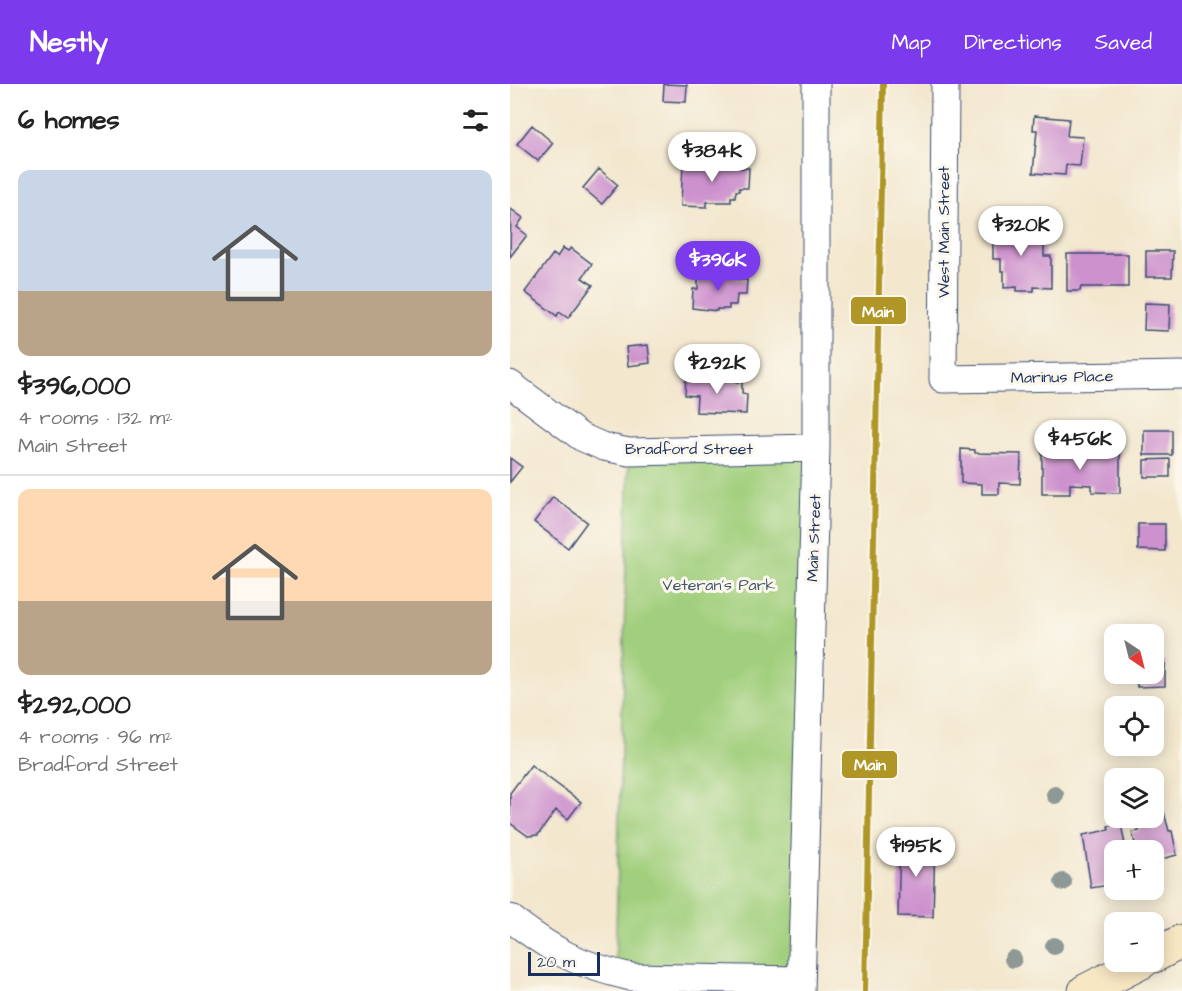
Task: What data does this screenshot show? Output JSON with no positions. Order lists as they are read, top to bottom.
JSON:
{
  "streets": {
    "street": [
      "West Main Street",
      "Marinus Place",
      "Bradford Street",
      "Main Street"
    ]
  },
  "crossings": [
    ["West Main Street", "Marinus Place"],
    ["Bradford Street", "Main Street"]
  ],
  "parks": ["Veteran's Park"],
  "lines": ["rail line Main"],
  "scale_bar": "20 m",
  "north": "bottom right",
  "page": {
    "header": "Nestly",
    "nav": ["Map", "Directions", "Saved"],
    "heading": "6 homes",
    "price": [
      "$384K",
      "$320K",
      "$396K",
      "$292K",
      "$456K",
      "$195K"
    ],
    "list": [
      {
        "name": "$396,000",
        "note": "4 rooms · 132 m² · Main Street"
      },
      {
        "name": "$292,000",
        "note": "4 rooms · 96 m² · Bradford Street"
      }
    ],
    "map_buttons": ["+", "−"],
    "scale": "20 m"
  }
}
